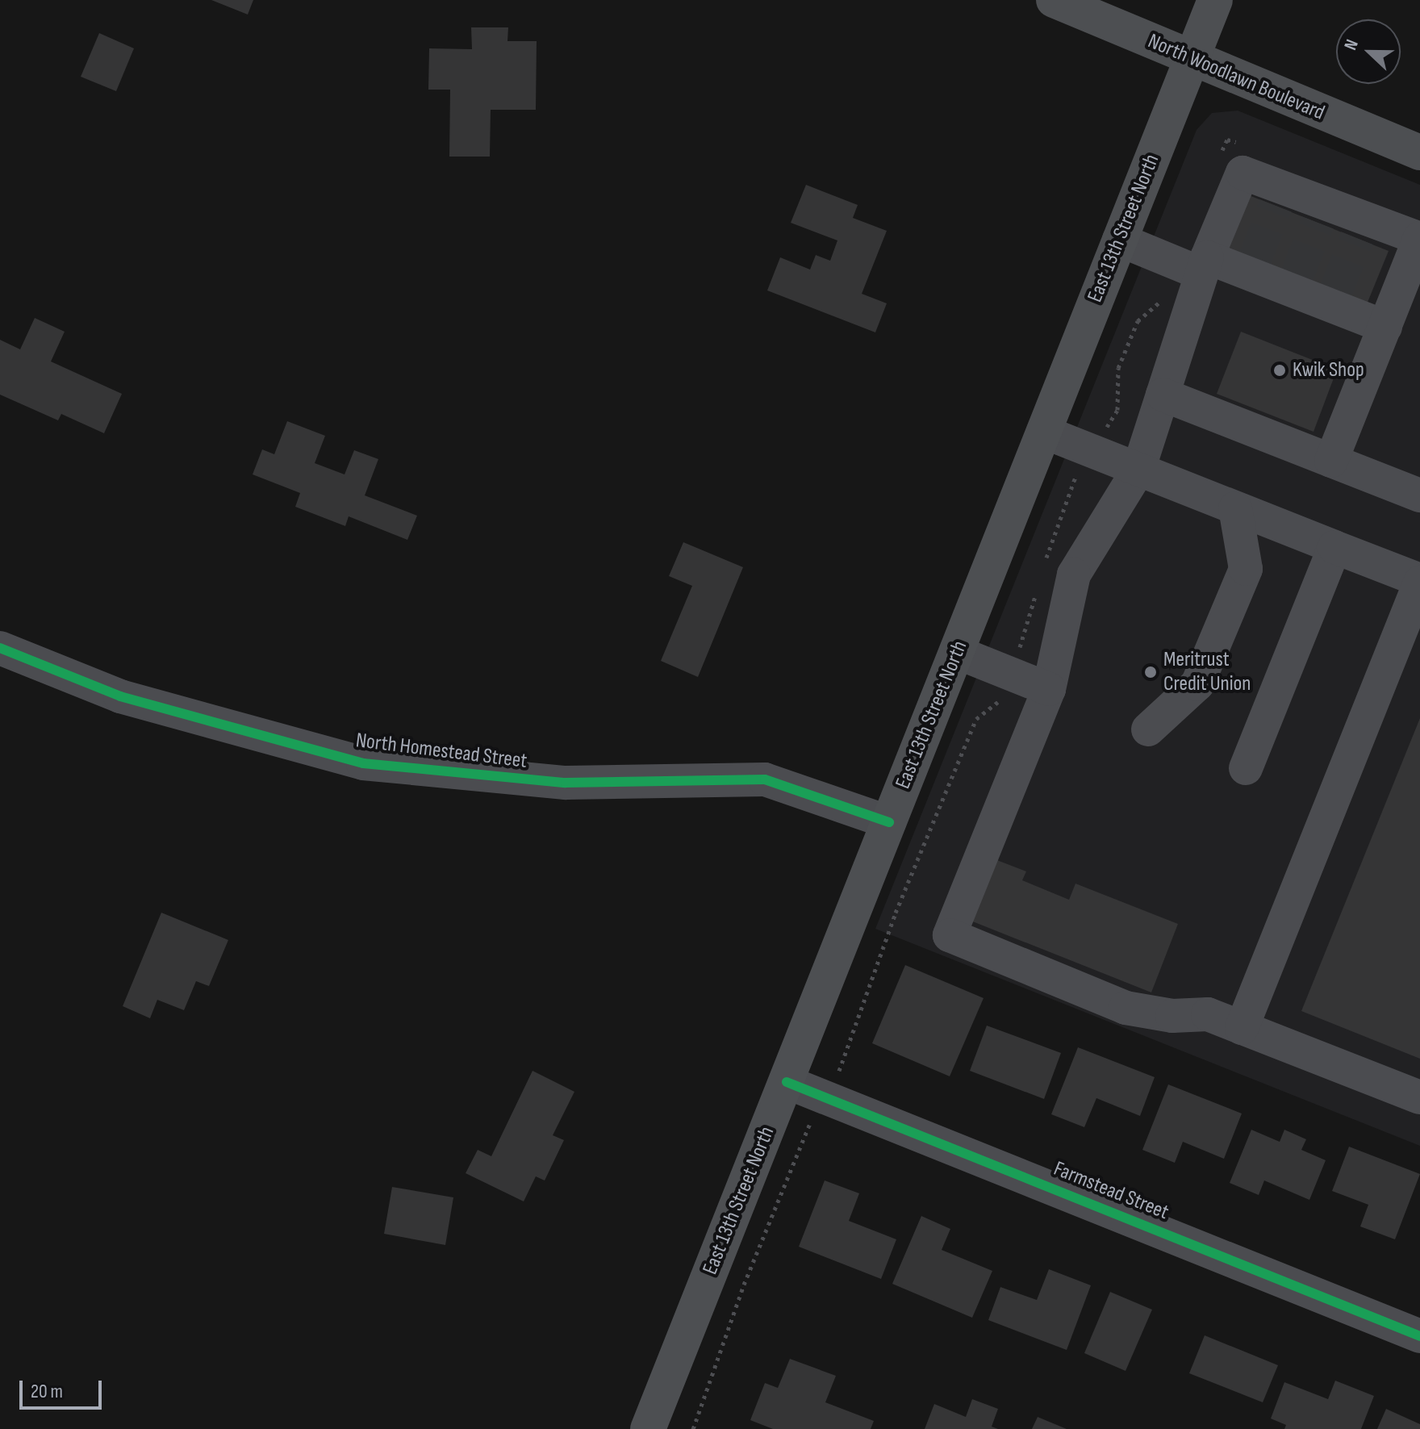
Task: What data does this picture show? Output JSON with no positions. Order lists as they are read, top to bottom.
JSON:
{
  "streets": {
    "main road": ["North Woodlawn Boulevard", "East 13th Street North"],
    "street": ["North Homestead Street", "Farmstead Street"]
  },
  "crossings": [
    ["North Woodlawn Boulevard", "East 13th Street North"],
    ["East 13th Street North", "North Homestead Street"],
    ["East 13th Street North", "Farmstead Street"]
  ],
  "places": ["Kwik Shop", "Meritrust Credit Union"],
  "scale_bar": "20 m",
  "north": "left"
}
